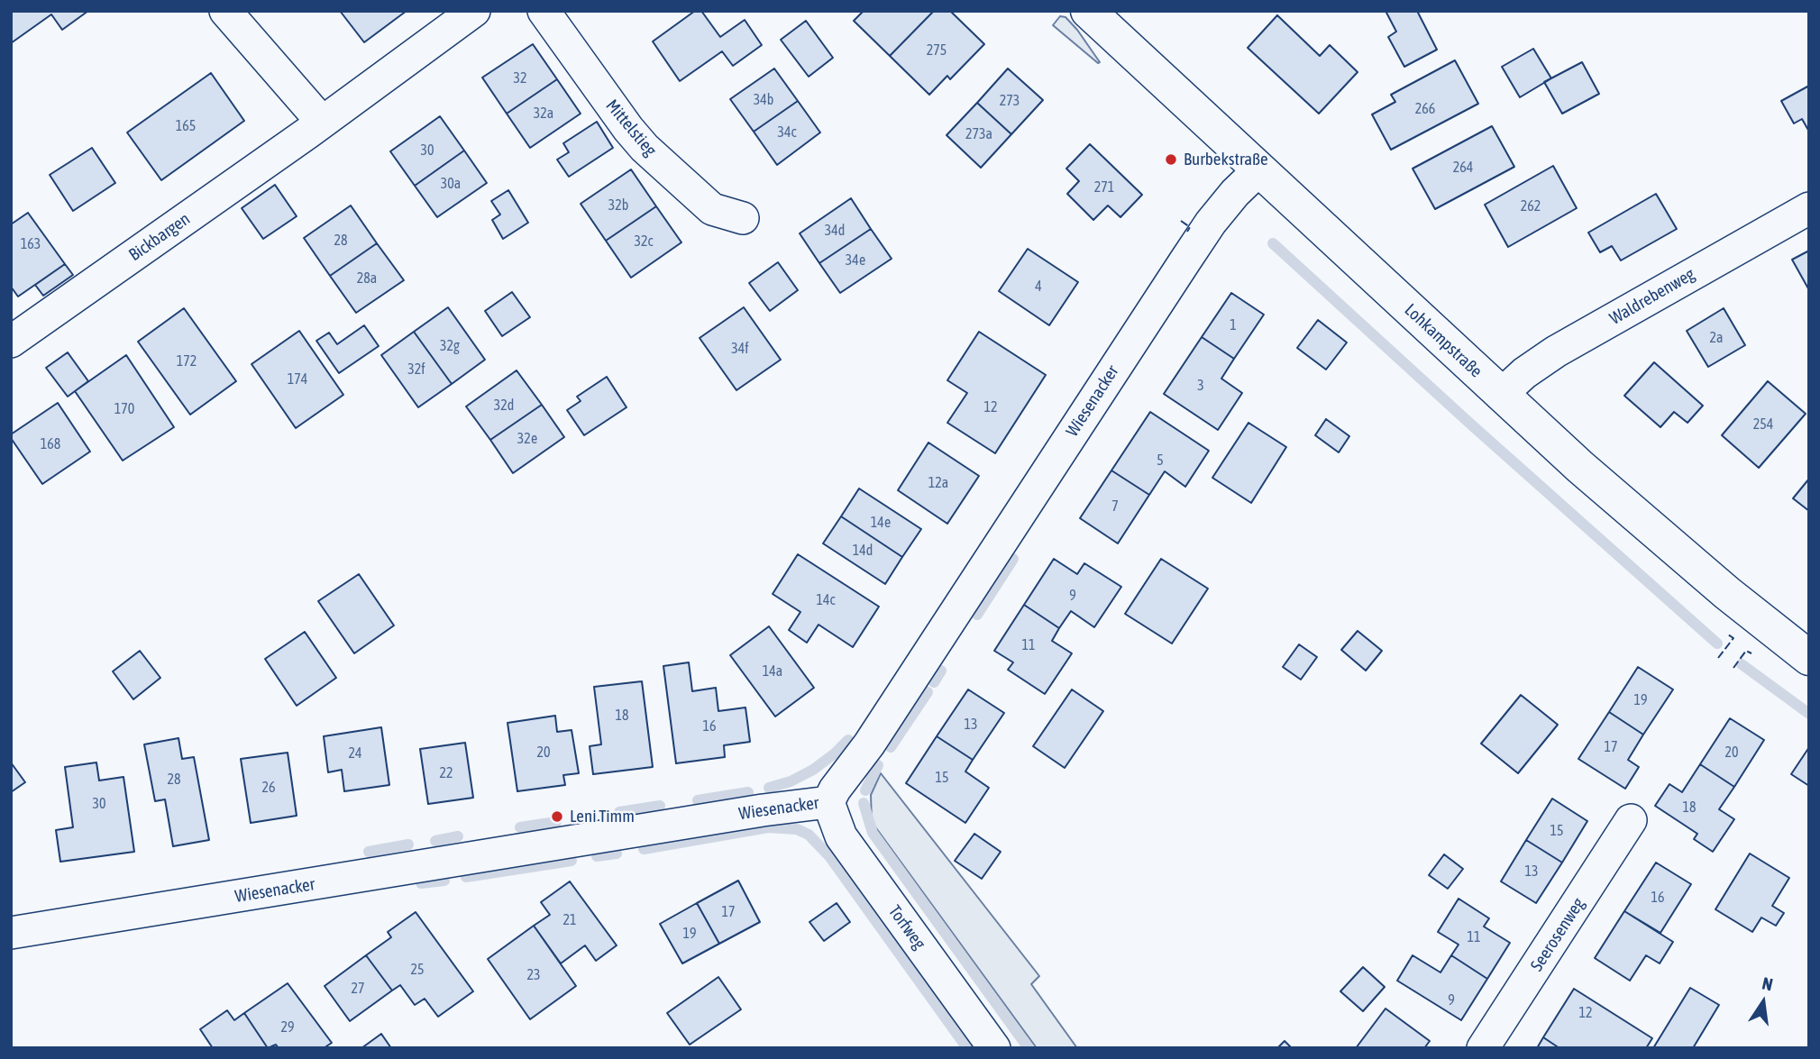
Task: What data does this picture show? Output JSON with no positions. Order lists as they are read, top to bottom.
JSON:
{
  "streets": {
    "street": [
      "Mittelstieg",
      "Bickbargen",
      "Waldrebenweg",
      "Lohkampstraße",
      "Wiesenacker",
      "Torfweg",
      "Seerosenweg"
    ]
  },
  "crossings": [
    ["Waldrebenweg", "Lohkampstraße"],
    ["Lohkampstraße", "Wiesenacker"],
    ["Wiesenacker", "Torfweg"]
  ],
  "places": ["Burbekstraße", "Leni Timm"],
  "house_numbers": [
    "275",
    "32",
    "34b",
    "273",
    "266",
    "32a",
    "165",
    "34c",
    "273a",
    "30",
    "264",
    "30a",
    "271",
    "32b",
    "262",
    "34d",
    "28",
    "32c",
    "163",
    "34e",
    "28a",
    "4",
    "1",
    "2a",
    "32g",
    "34f",
    "172",
    "32f",
    "174",
    "3",
    "32d",
    "12",
    "170",
    "254",
    "32e",
    "168",
    "5",
    "12a",
    "7",
    "14e",
    "14d",
    "9",
    "14c",
    "11",
    "14a",
    "19",
    "18",
    "13",
    "16",
    "17",
    "20",
    "20",
    "24",
    "22",
    "15",
    "28",
    "26",
    "30",
    "18",
    "15",
    "13",
    "16",
    "17",
    "21",
    "19",
    "11",
    "25",
    "23",
    "27",
    "9",
    "12",
    "29"
  ],
  "north": "top"
}
